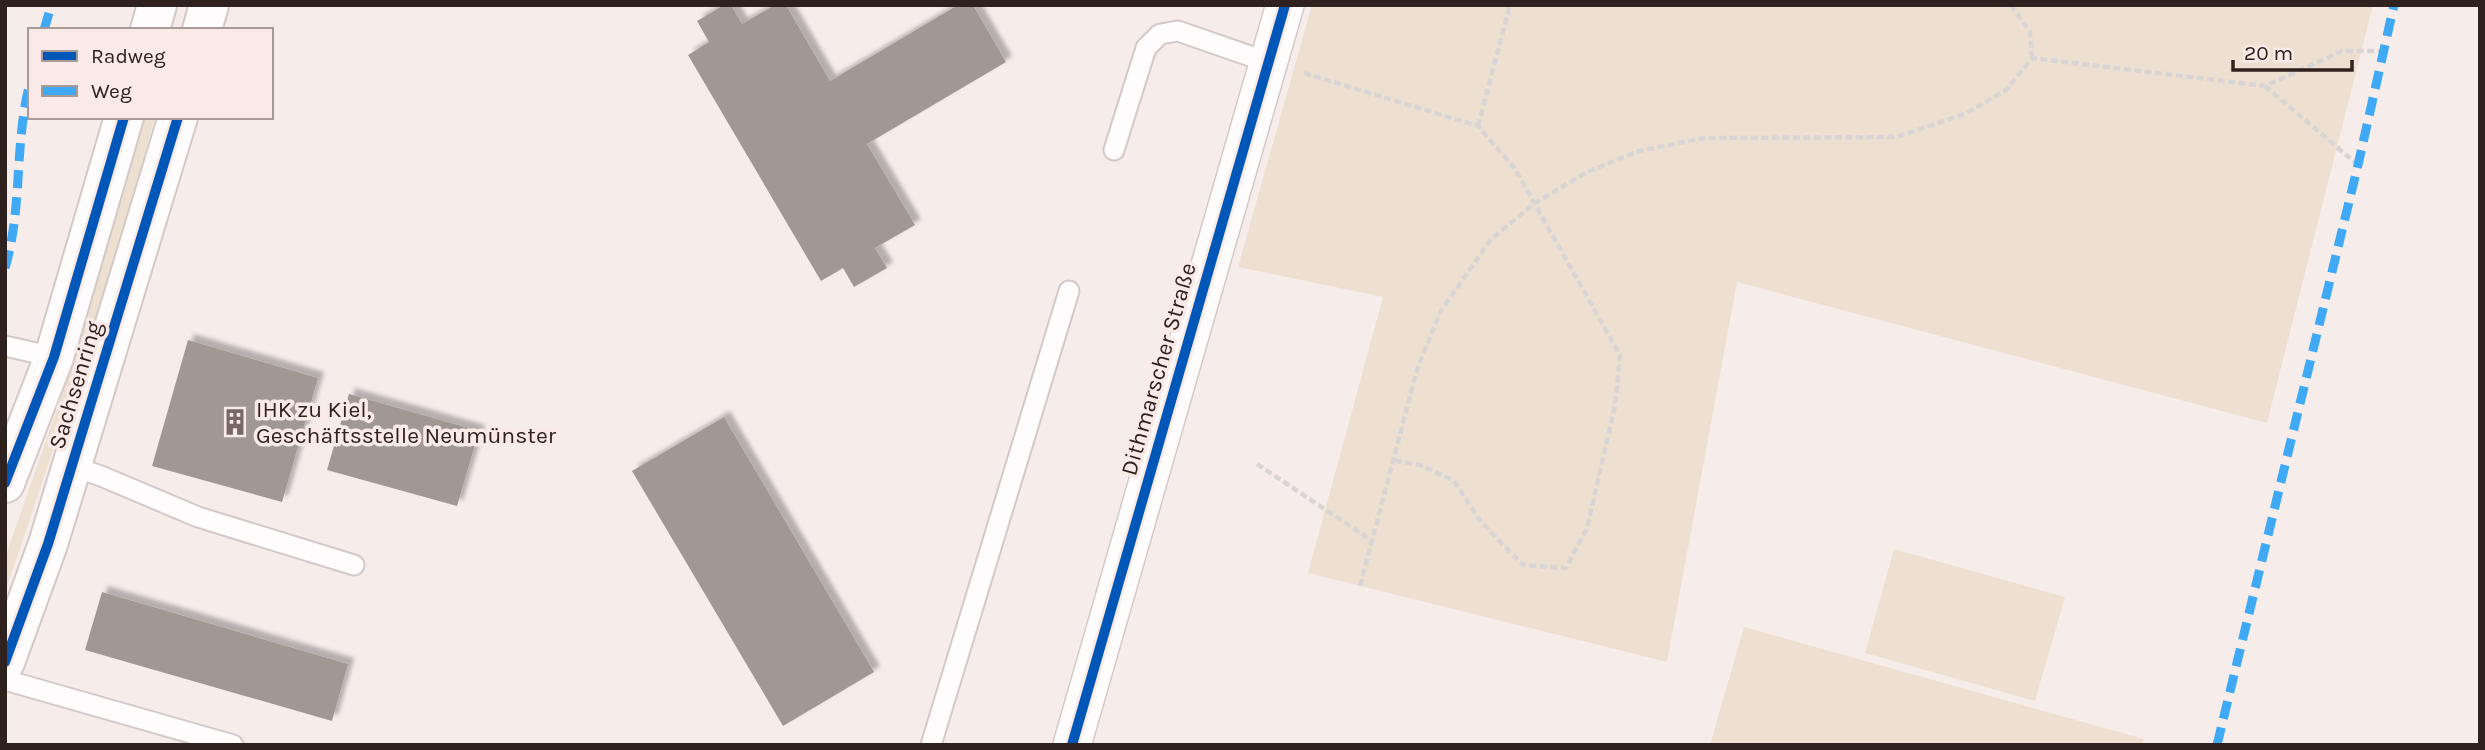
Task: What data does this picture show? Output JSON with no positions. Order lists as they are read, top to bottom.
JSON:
{
  "streets": {
    "main road": ["Sachsenring"],
    "street": ["Dithmarscher Straße"]
  },
  "places": {
    "building": ["IHK zu Kiel, Geschäftsstelle Neumünster"]
  },
  "legend": ["Radweg", "Weg"],
  "scale_bar": "20 m"
}
